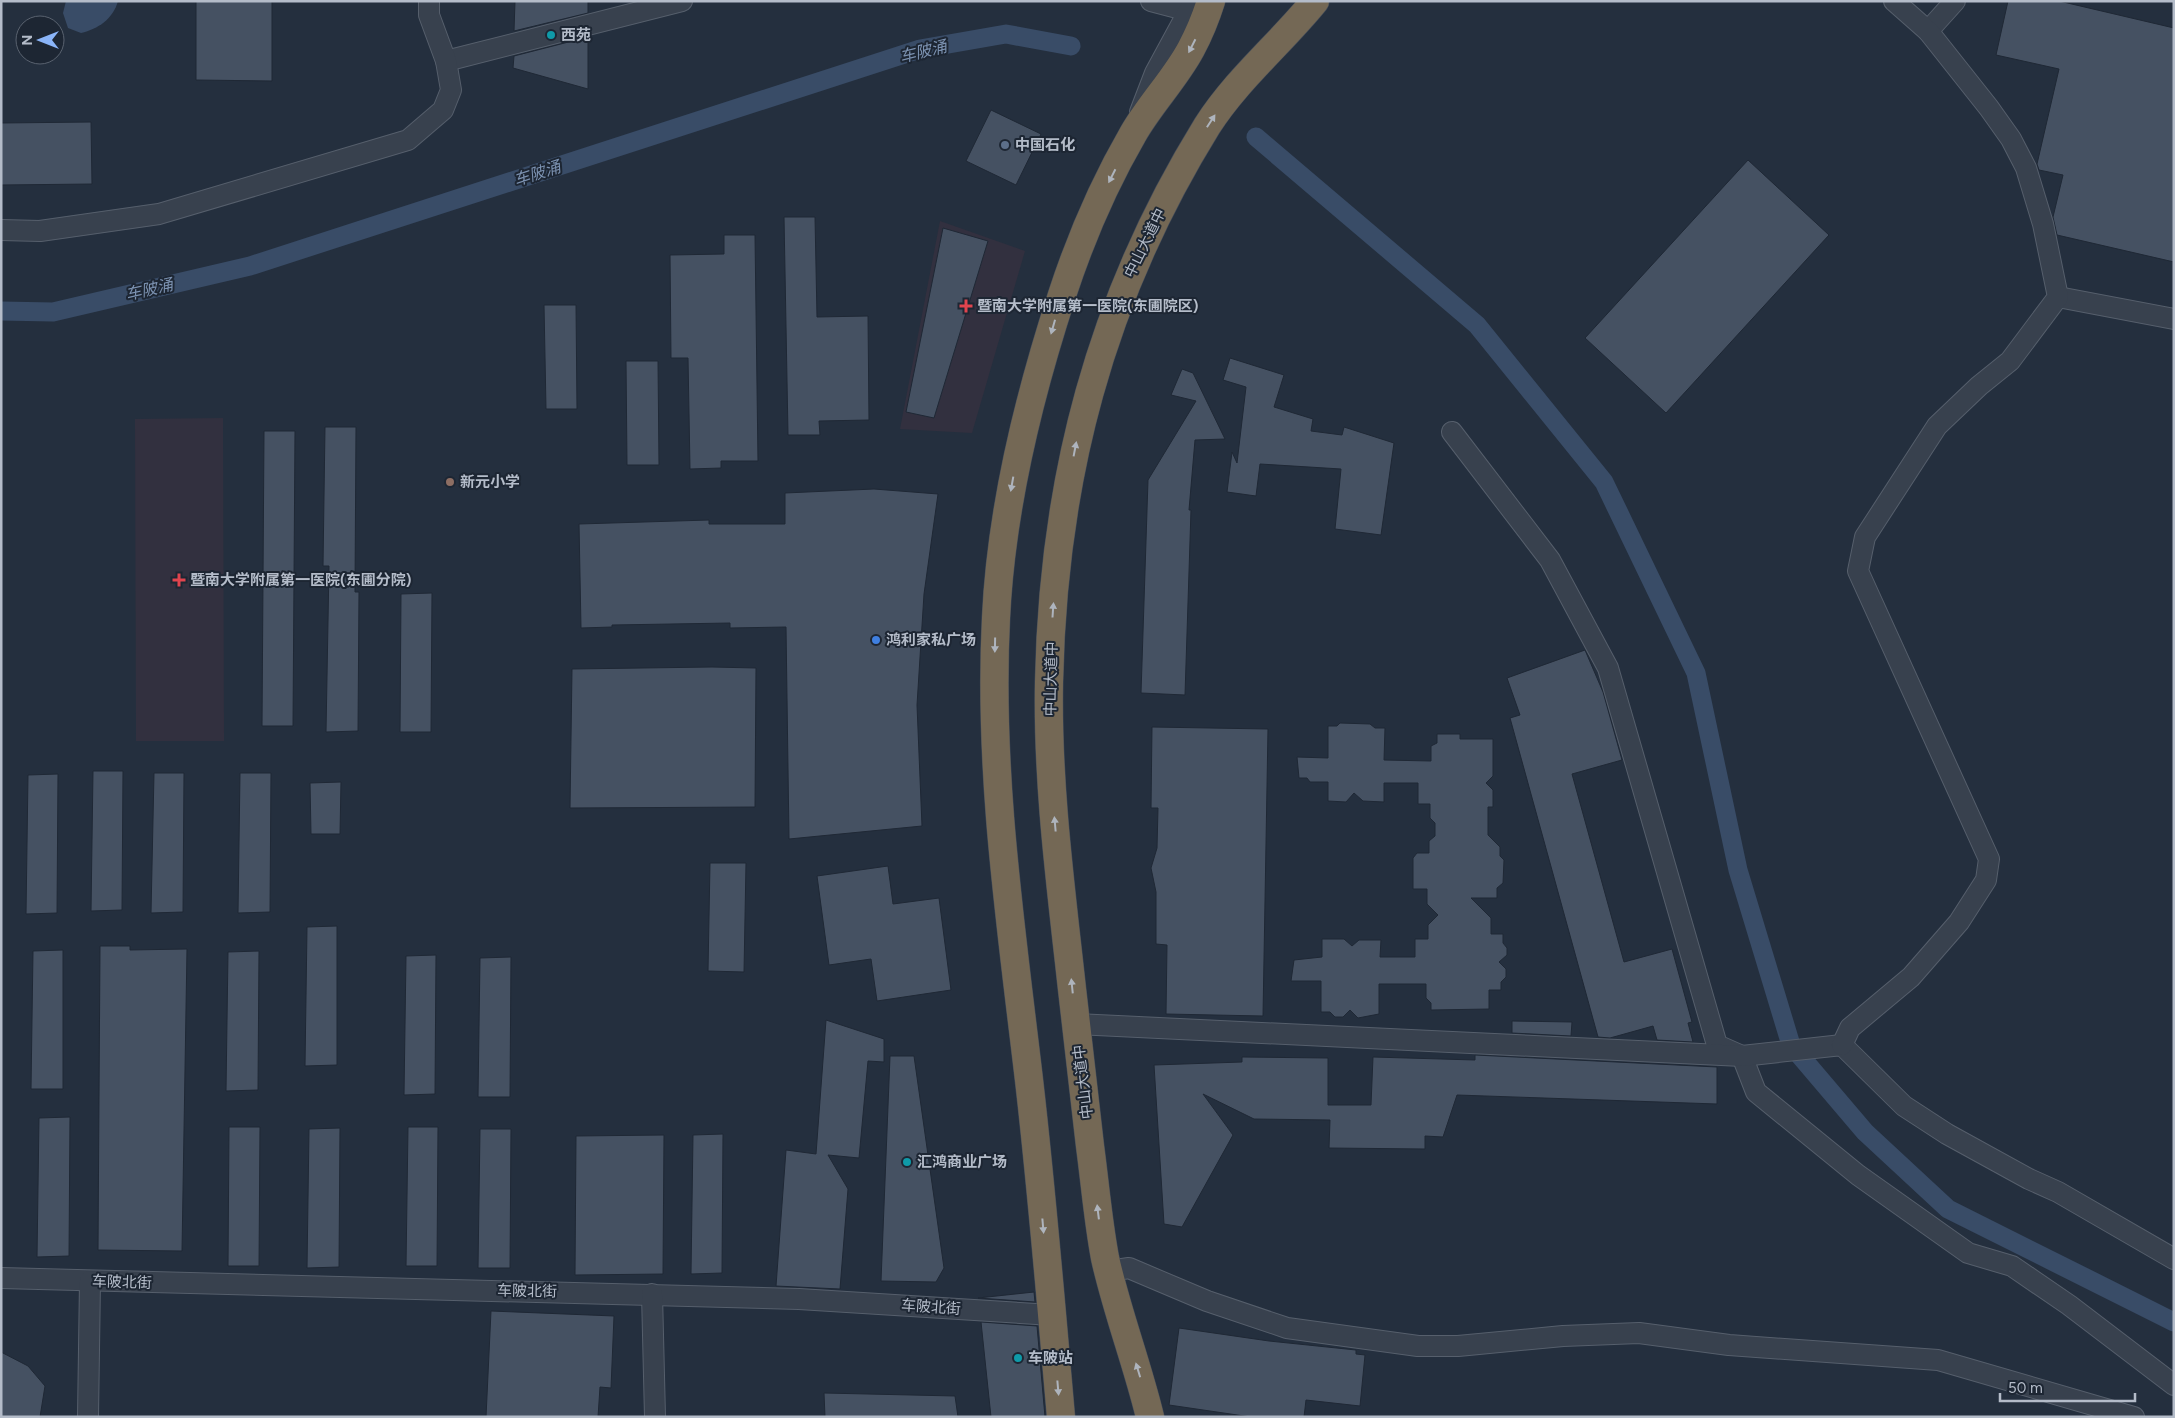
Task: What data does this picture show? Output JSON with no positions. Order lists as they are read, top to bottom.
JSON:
{
  "streets": {
    "highway": ["中山大道中"],
    "street": ["车陂北街"]
  },
  "water": ["车陂涌"],
  "places": {
    "other": [
      "西苑",
      "中国石化",
      "新元小学",
      "鸿利家私广场",
      "汇鸿商业广场",
      "车陂站"
    ],
    "health": ["暨南大学附属第一医院(东圃院区)", "暨南大学附属第一医院(东圃分院)"]
  },
  "scale_bar": "50 m",
  "north": "left"
}
